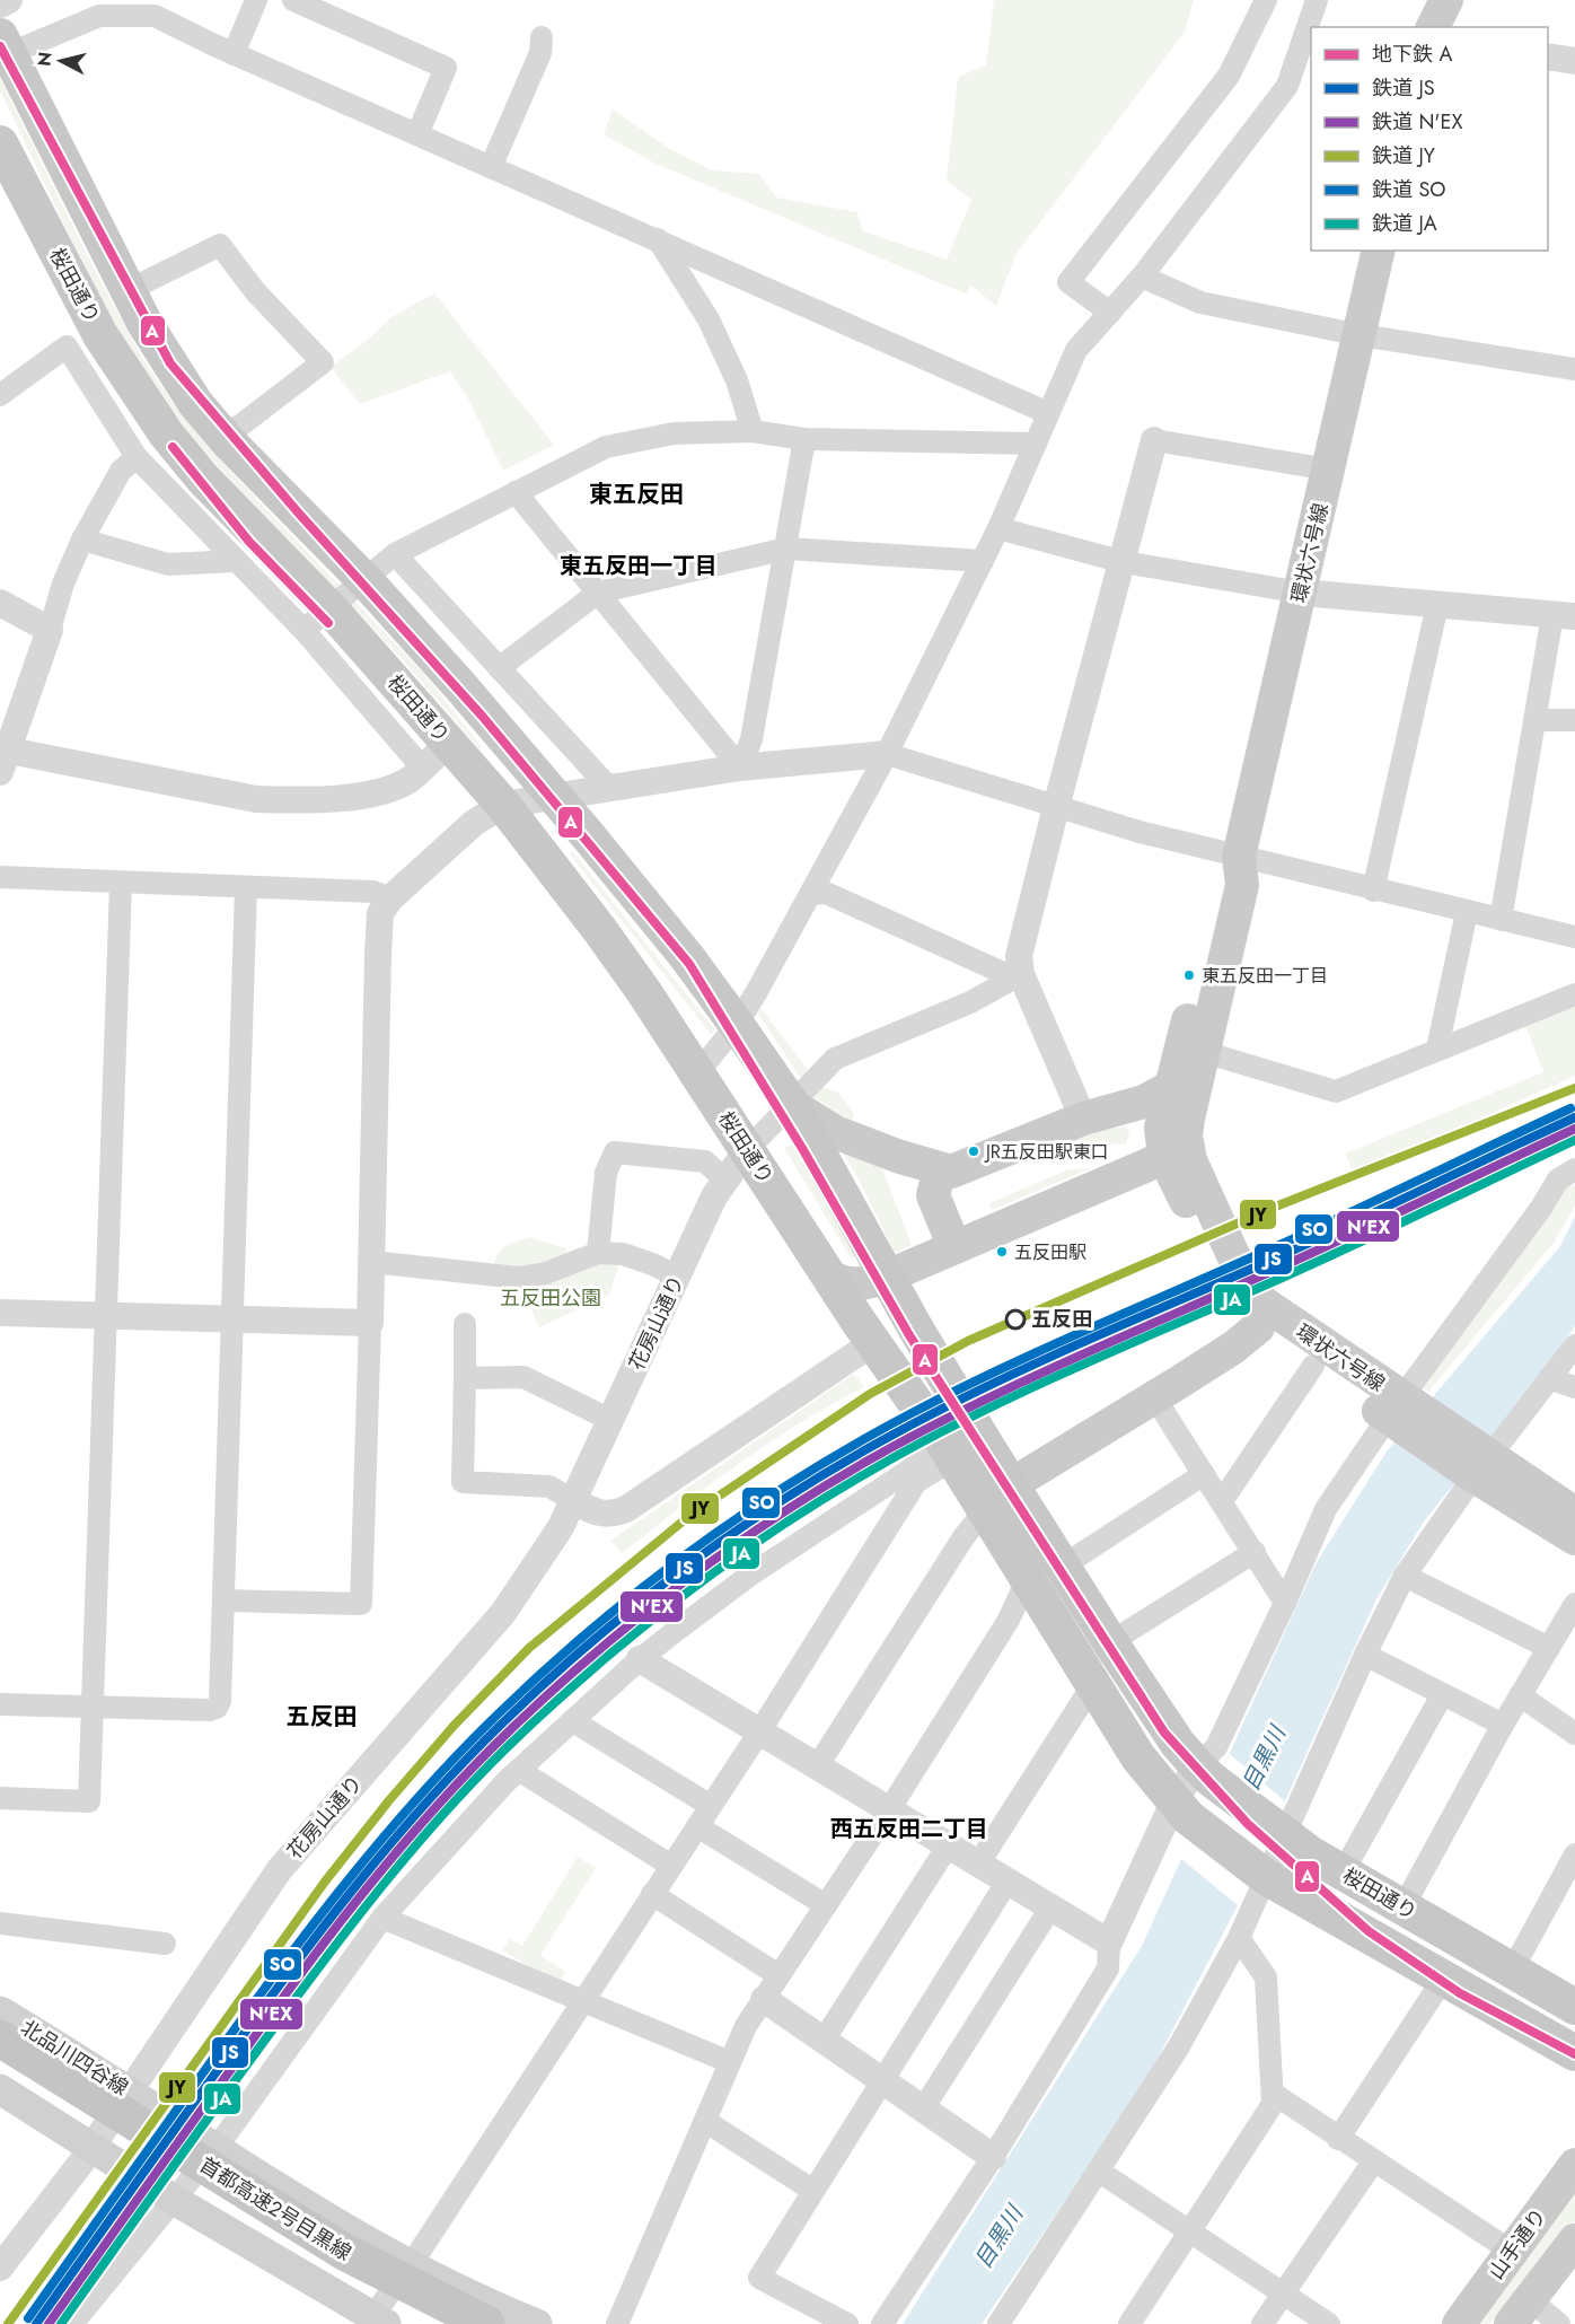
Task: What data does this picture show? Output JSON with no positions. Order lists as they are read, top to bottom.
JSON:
{
  "streets": {
    "highway": ["桜田通り", "首都高速2号目黒線"],
    "main road": ["環状六号線", "北品川四谷線", "山手通り"],
    "street": ["花房山通り"]
  },
  "crossings": [
    ["桜田通り", "花房山通り"],
    ["花房山通り", "北品川四谷線"]
  ],
  "districts": [
    "東五反田",
    "東五反田一丁目",
    "五反田",
    "西五反田二丁目"
  ],
  "water": ["目黒川"],
  "parks": ["五反田公園"],
  "places": [
    "東五反田一丁目",
    "JR五反田駅東口",
    "五反田駅",
    "五反田"
  ],
  "lines": [
    "metro line A",
    "rail line JY",
    "rail line SO",
    "rail line JS",
    "rail line N'EX",
    "rail line JA"
  ],
  "legend": [
    "地下鉄 A",
    "鉄道 JS",
    "鉄道 N'EX",
    "鉄道 JY",
    "鉄道 SO",
    "鉄道 JA"
  ],
  "north": "left"
}
